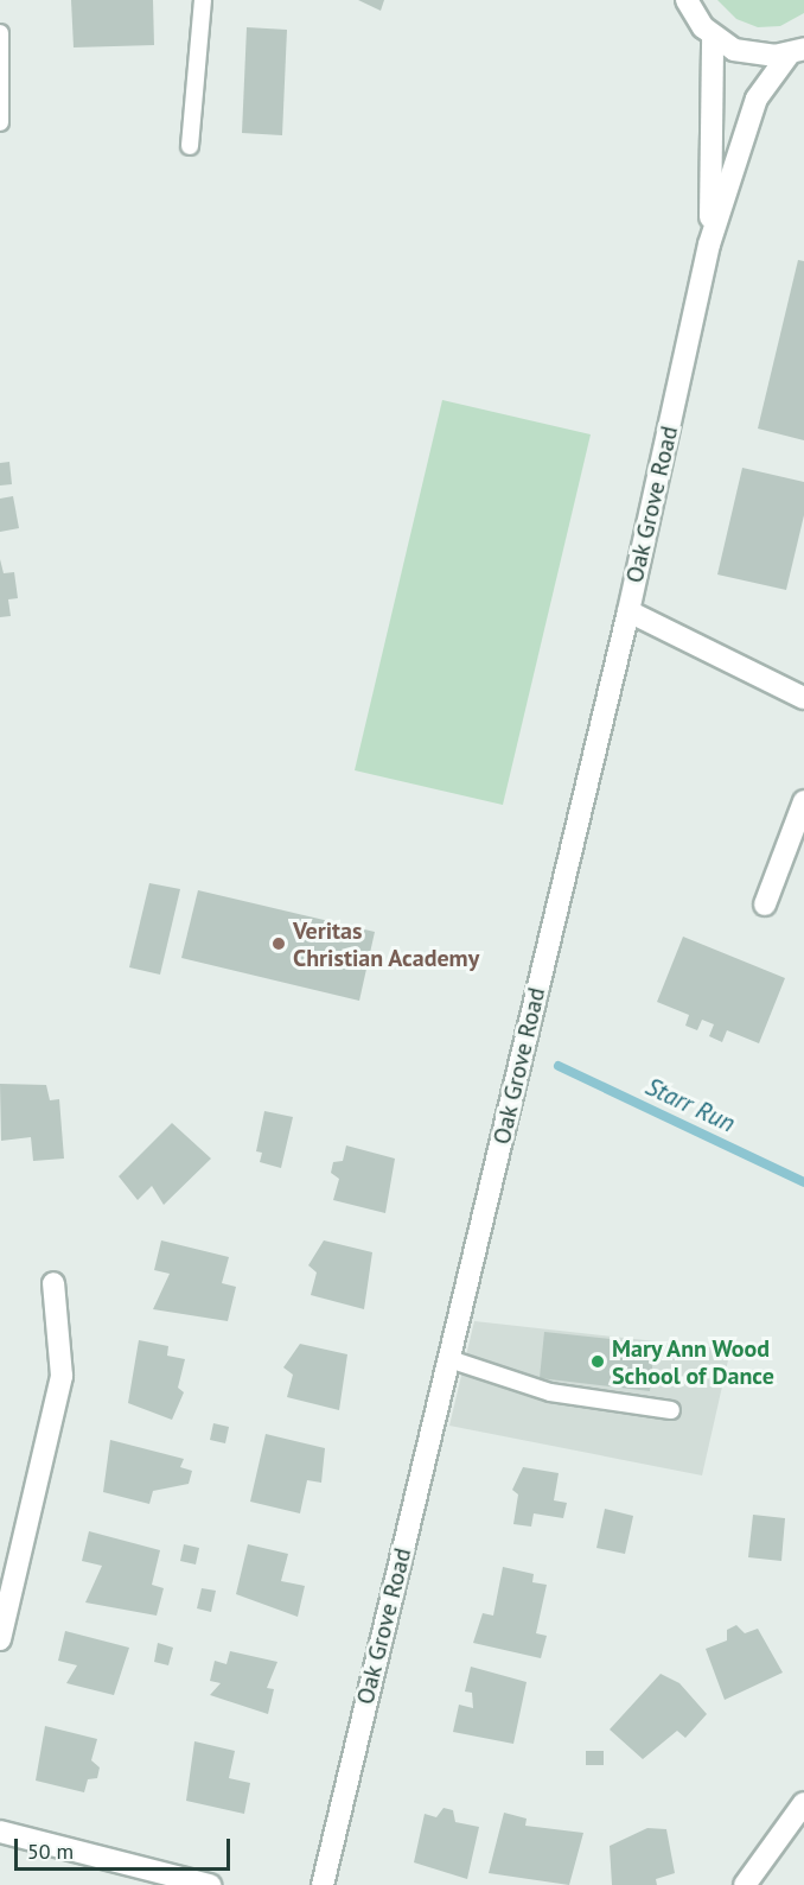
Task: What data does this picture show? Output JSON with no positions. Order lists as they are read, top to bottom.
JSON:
{
  "streets": {
    "street": ["Oak Grove Road"]
  },
  "water": ["Starr Run"],
  "places": ["Veritas Christian Academy", "Mary Ann Wood School of Dance"],
  "scale_bar": "50 m"
}
